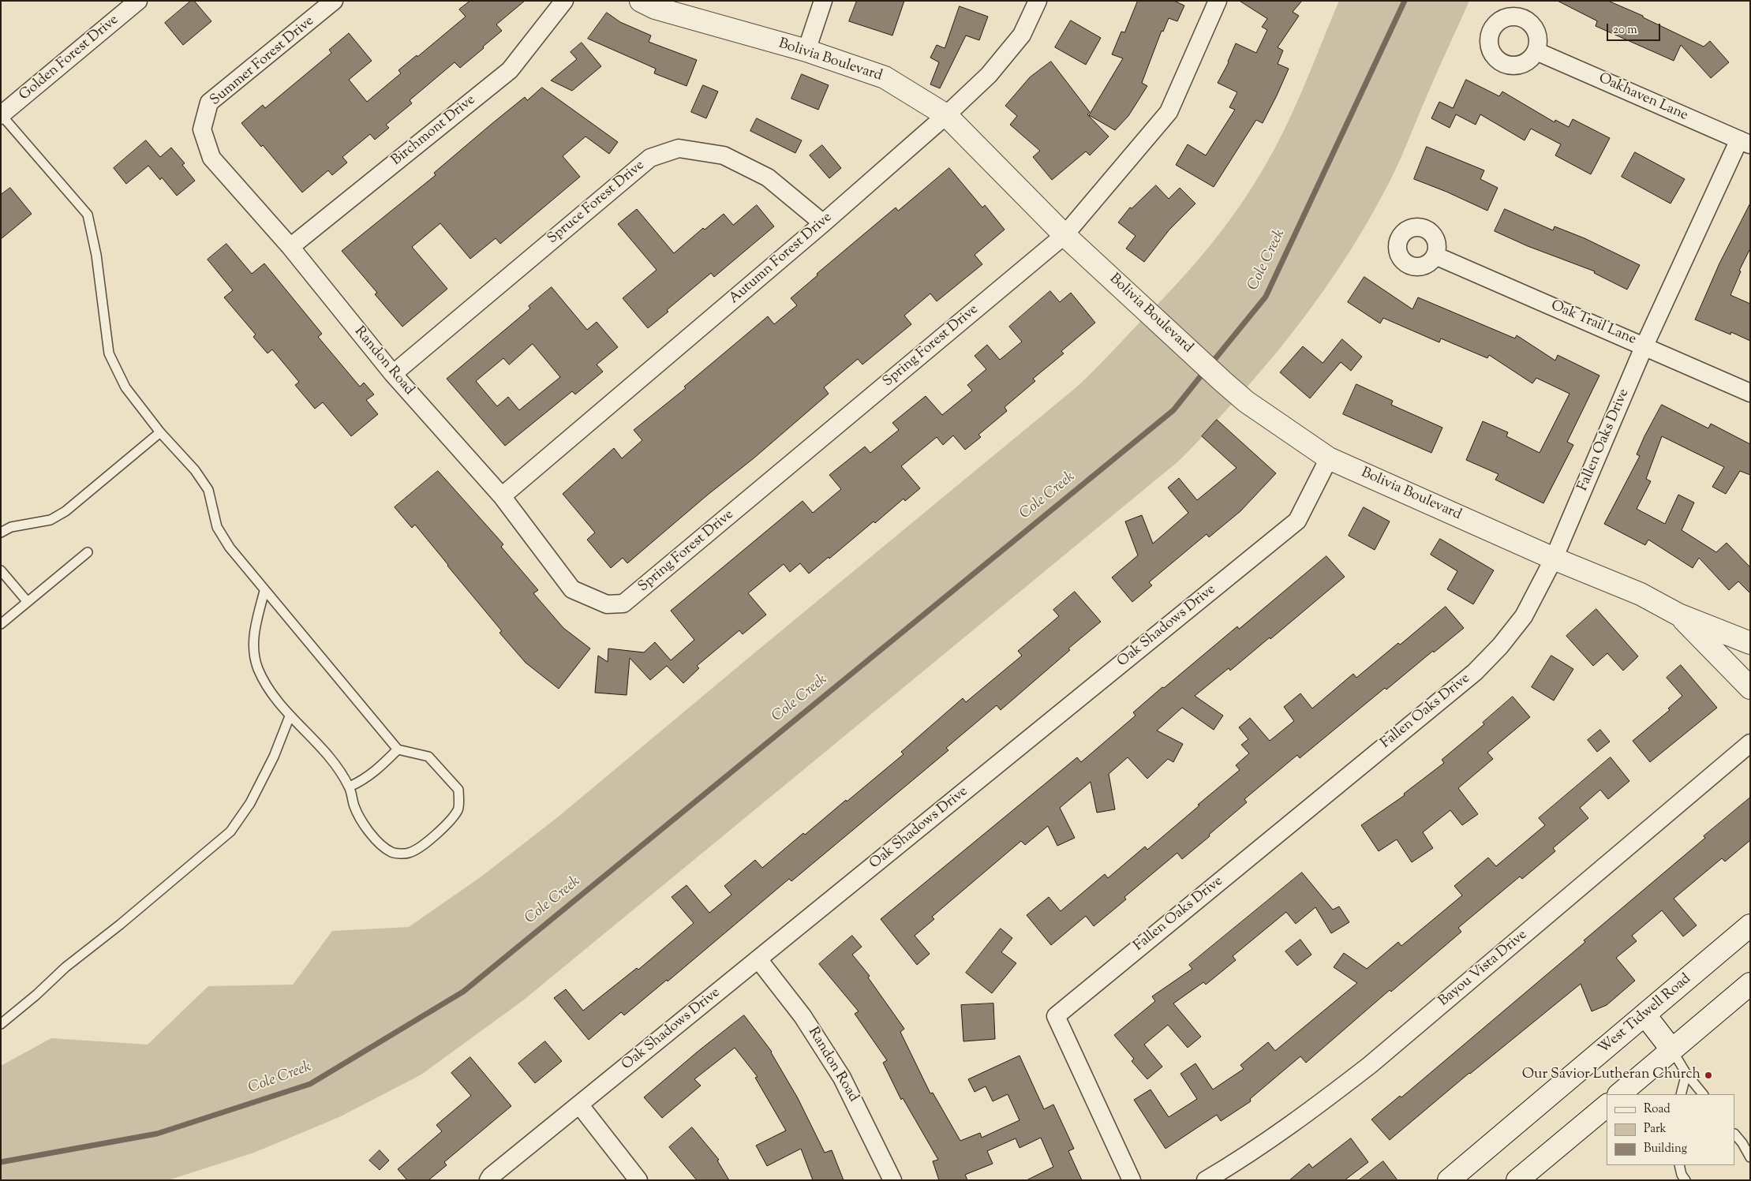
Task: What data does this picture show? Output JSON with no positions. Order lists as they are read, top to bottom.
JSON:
{
  "streets": {
    "street": [
      "Golden Forest Drive",
      "Bolivia Boulevard",
      "Summer Forest Drive",
      "Oakhaven Lane",
      "Birchmont Drive",
      "Spruce Forest Drive",
      "Autumn Forest Drive",
      "Oak Trail Lane",
      "Spring Forest Drive",
      "Randon Road",
      "Fallen Oaks Drive",
      "Oak Shadows Drive",
      "Bayou Vista Drive",
      "West Tidwell Road"
    ]
  },
  "crossings": [
    ["Bolivia Boulevard", "Autumn Forest Drive"],
    ["Bolivia Boulevard", "Spring Forest Drive"],
    ["Bolivia Boulevard", "Fallen Oaks Drive"],
    ["Bolivia Boulevard", "Oak Shadows Drive"],
    ["Summer Forest Drive", "Randon Road"],
    ["Oakhaven Lane", "Fallen Oaks Drive"],
    ["Birchmont Drive", "Randon Road"],
    ["Spruce Forest Drive", "Autumn Forest Drive"],
    ["Spruce Forest Drive", "Randon Road"],
    ["Autumn Forest Drive", "Randon Road"],
    ["Oak Trail Lane", "Fallen Oaks Drive"],
    ["Spring Forest Drive", "Randon Road"],
    ["Randon Road", "Oak Shadows Drive"]
  ],
  "water": ["Cole Creek"],
  "places": ["Our Savior Lutheran Church"],
  "legend": ["Road", "Park", "Building"],
  "scale_bar": "20 m"
}
